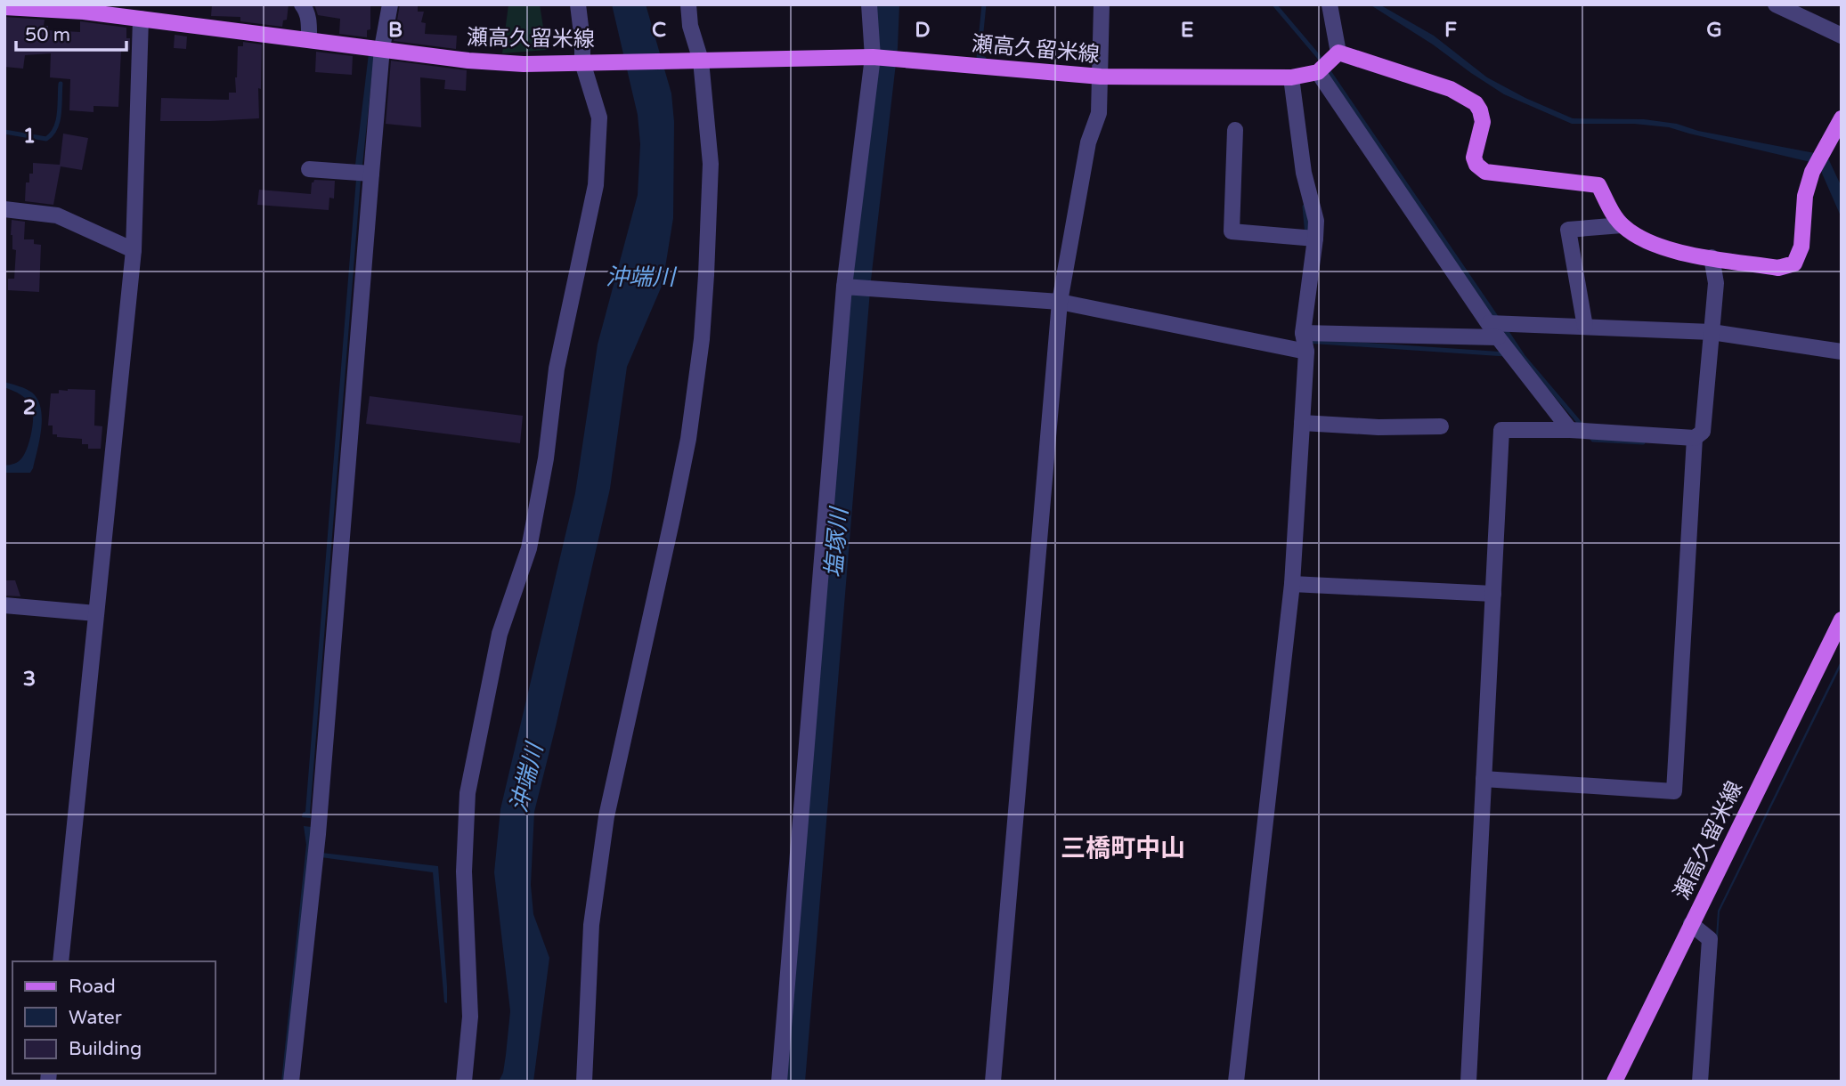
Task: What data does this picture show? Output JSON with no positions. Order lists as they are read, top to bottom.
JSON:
{
  "streets": {
    "main road": ["瀬高久留米線"]
  },
  "districts": ["三橋町中山"],
  "water": ["沖端川", "塩塚川"],
  "legend": ["Road", "Water", "Building"],
  "scale_bar": "50 m",
  "grid": {
    "columns": [
      "B",
      "C",
      "D",
      "E",
      "F",
      "G"
    ],
    "rows": ["1", "2", "3"]
  }
}
